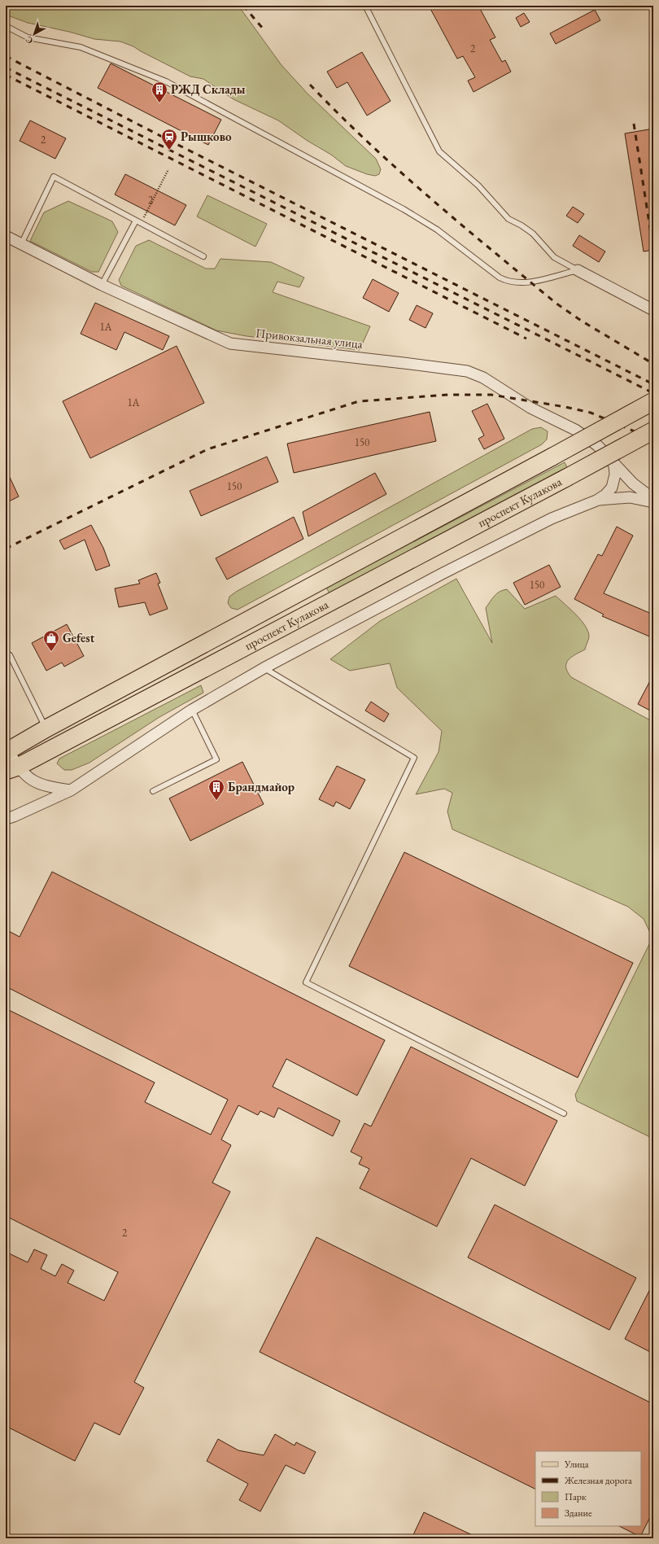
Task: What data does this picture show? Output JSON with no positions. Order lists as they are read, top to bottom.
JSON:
{
  "streets": {
    "main road": ["проспект Кулакова"],
    "street": ["Привокзальная улица"]
  },
  "places": {
    "building": ["РЖД Склады", "Брандмайор"],
    "station": ["Рышково"],
    "shop": ["Gefest"]
  },
  "house_numbers": [
    "2",
    "2",
    "2",
    "1А",
    "1А",
    "150",
    "150",
    "150",
    "2"
  ],
  "legend": [
    "Улица",
    "Железная дорога",
    "Парк",
    "Здание"
  ],
  "north": "bottom left"
}
